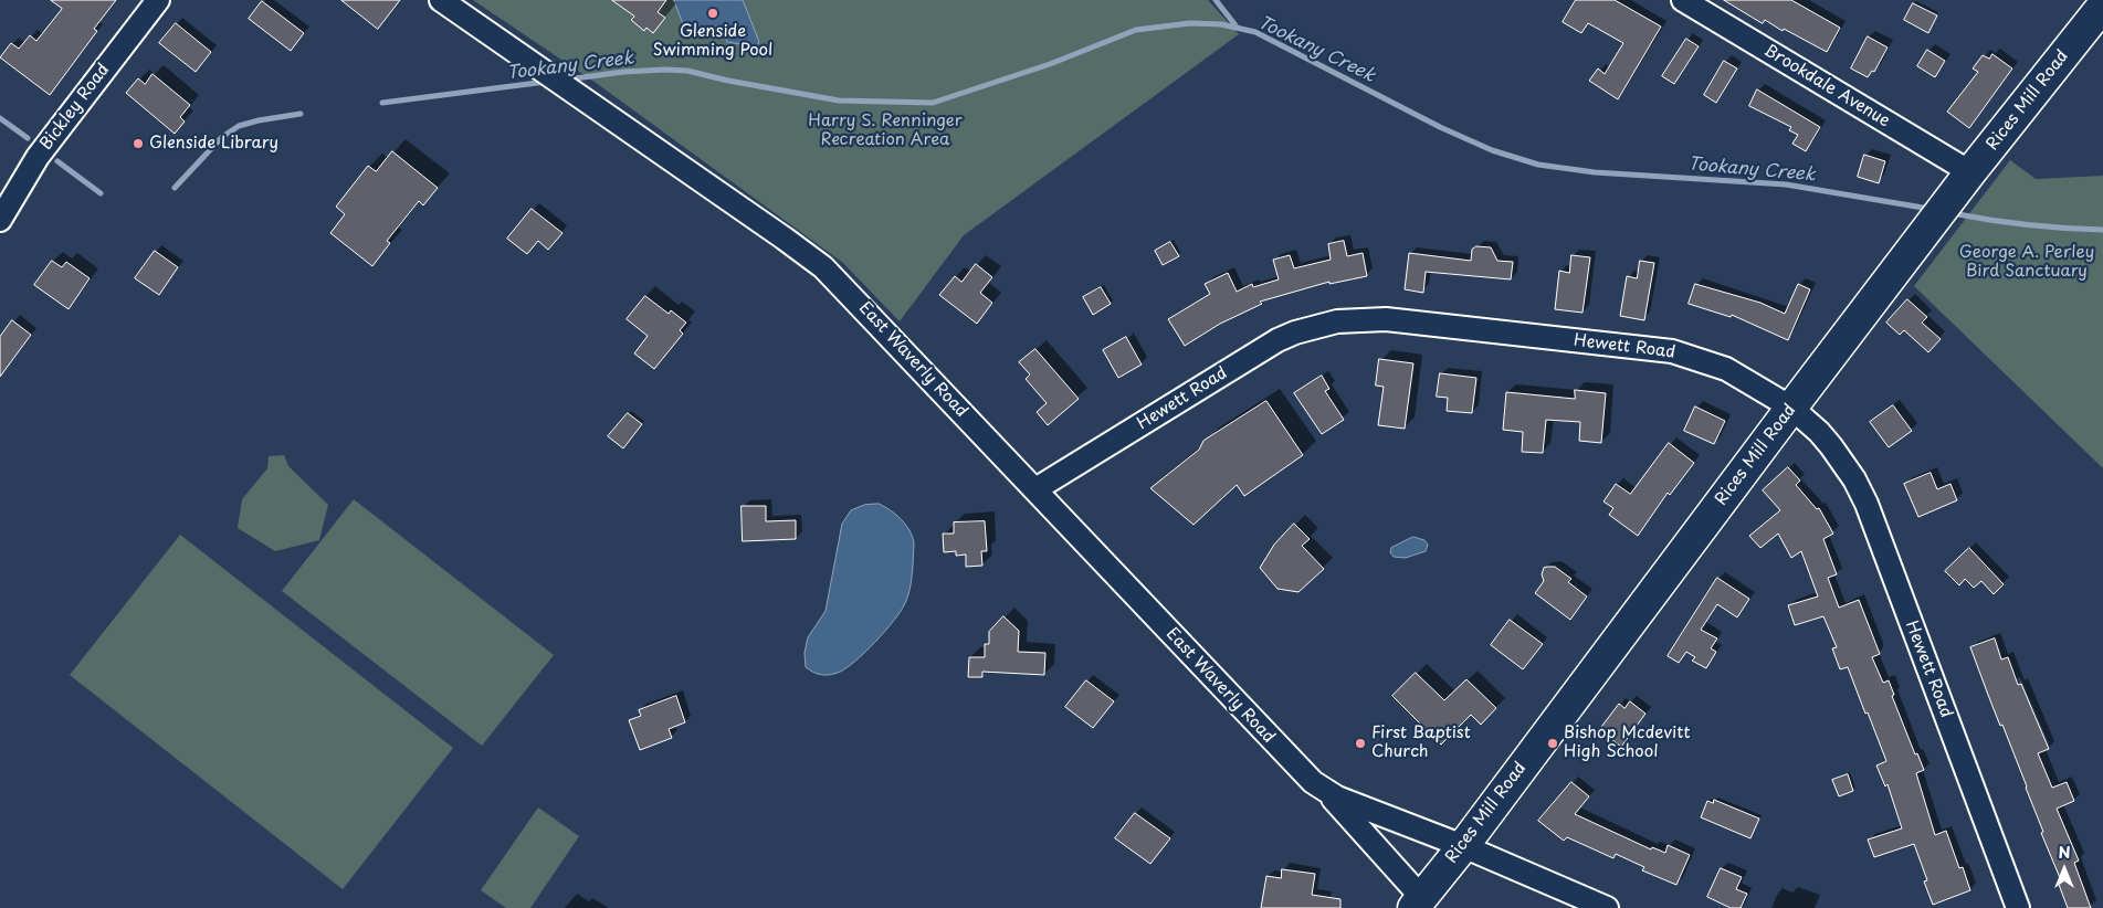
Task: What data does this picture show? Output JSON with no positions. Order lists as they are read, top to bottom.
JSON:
{
  "streets": {
    "street": [
      "Brookdale Avenue",
      "Rices Mill Road",
      "Bickley Road",
      "Hewett Road",
      "East Waverly Road"
    ]
  },
  "crossings": [
    ["Brookdale Avenue", "Rices Mill Road"],
    ["Rices Mill Road", "Hewett Road"],
    ["Rices Mill Road", "East Waverly Road"],
    ["Hewett Road", "East Waverly Road"]
  ],
  "water": ["Tookany Creek"],
  "parks": ["Harry S. Renninger Recreation Area", "George A. Perley Bird Sanctuary"],
  "places": [
    "Glenside Swimming Pool",
    "Glenside Library",
    "First Baptist Church",
    "Bishop Mcdevitt High School"
  ],
  "north": "top"
}
